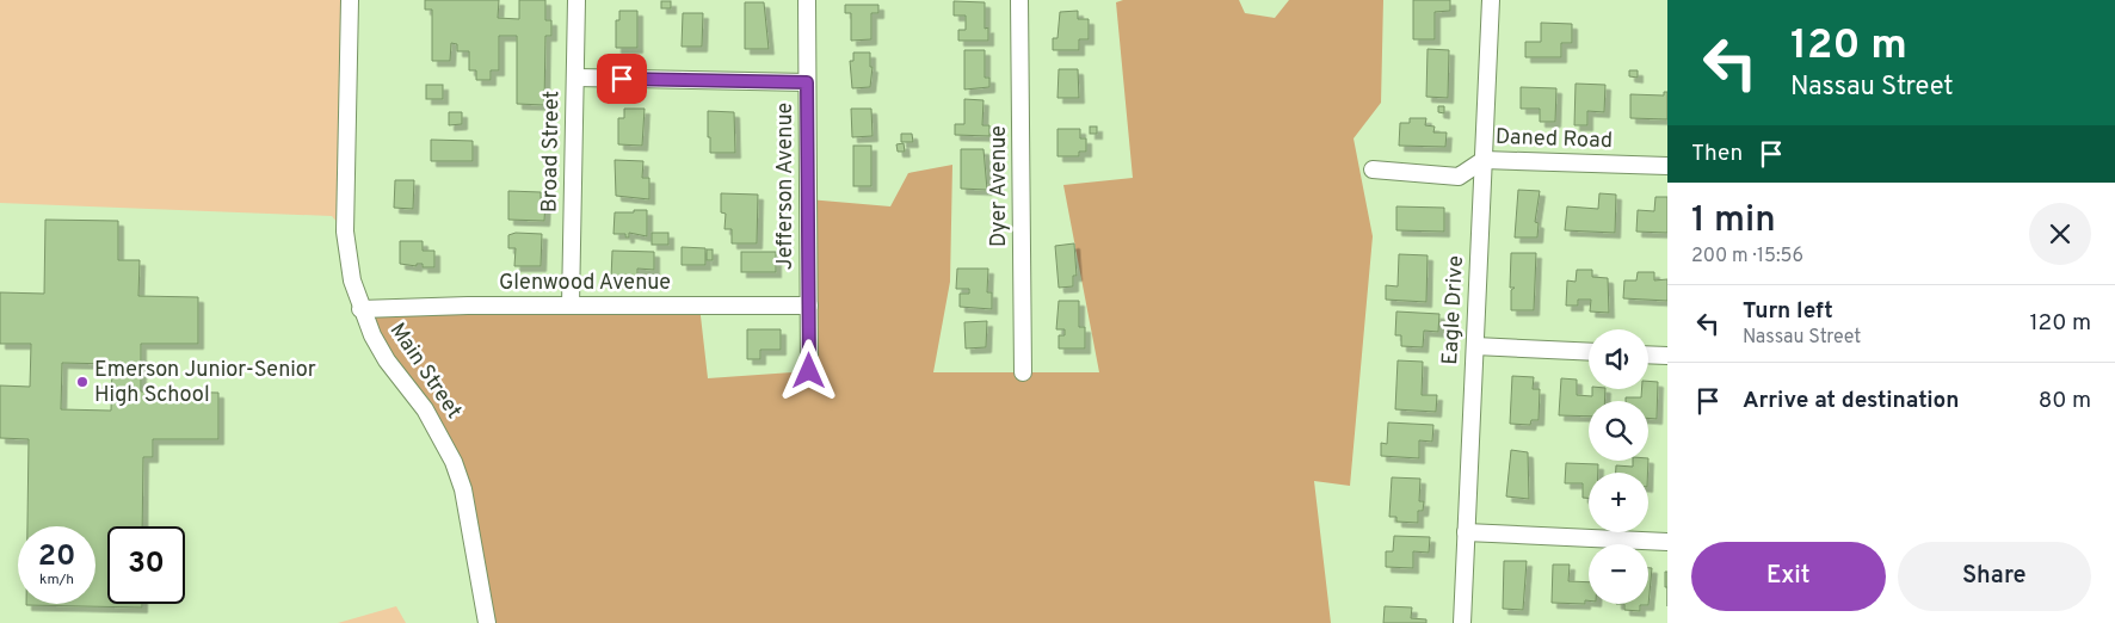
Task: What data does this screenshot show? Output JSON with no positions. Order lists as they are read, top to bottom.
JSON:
{
  "streets": {
    "street": [
      "Daned Road",
      "Broad Street",
      "Jefferson Avenue",
      "Dyer Avenue",
      "Glenwood Avenue",
      "Eagle Drive",
      "Main Street"
    ]
  },
  "crossings": [
    ["Daned Road", "Eagle Drive"],
    ["Broad Street", "Glenwood Avenue"],
    ["Jefferson Avenue", "Glenwood Avenue"],
    ["Glenwood Avenue", "Main Street"]
  ],
  "places": ["Emerson Junior-Senior High School"],
  "page": {
    "turn": ["120 m", "Nassau Street"],
    "then": "Then",
    "heading": ["1 min", "200 m · 15:56"],
    "list": [
      {
        "name": "Turn left",
        "note": "Nassau Street",
        "value": "120 m"
      },
      {
        "name": "Arrive at destination",
        "value": "80 m"
      }
    ],
    "map_buttons": ["+", "−"],
    "speed": "20 km/h",
    "limit": "30",
    "buttons": ["Exit", "Share"]
  }
}
